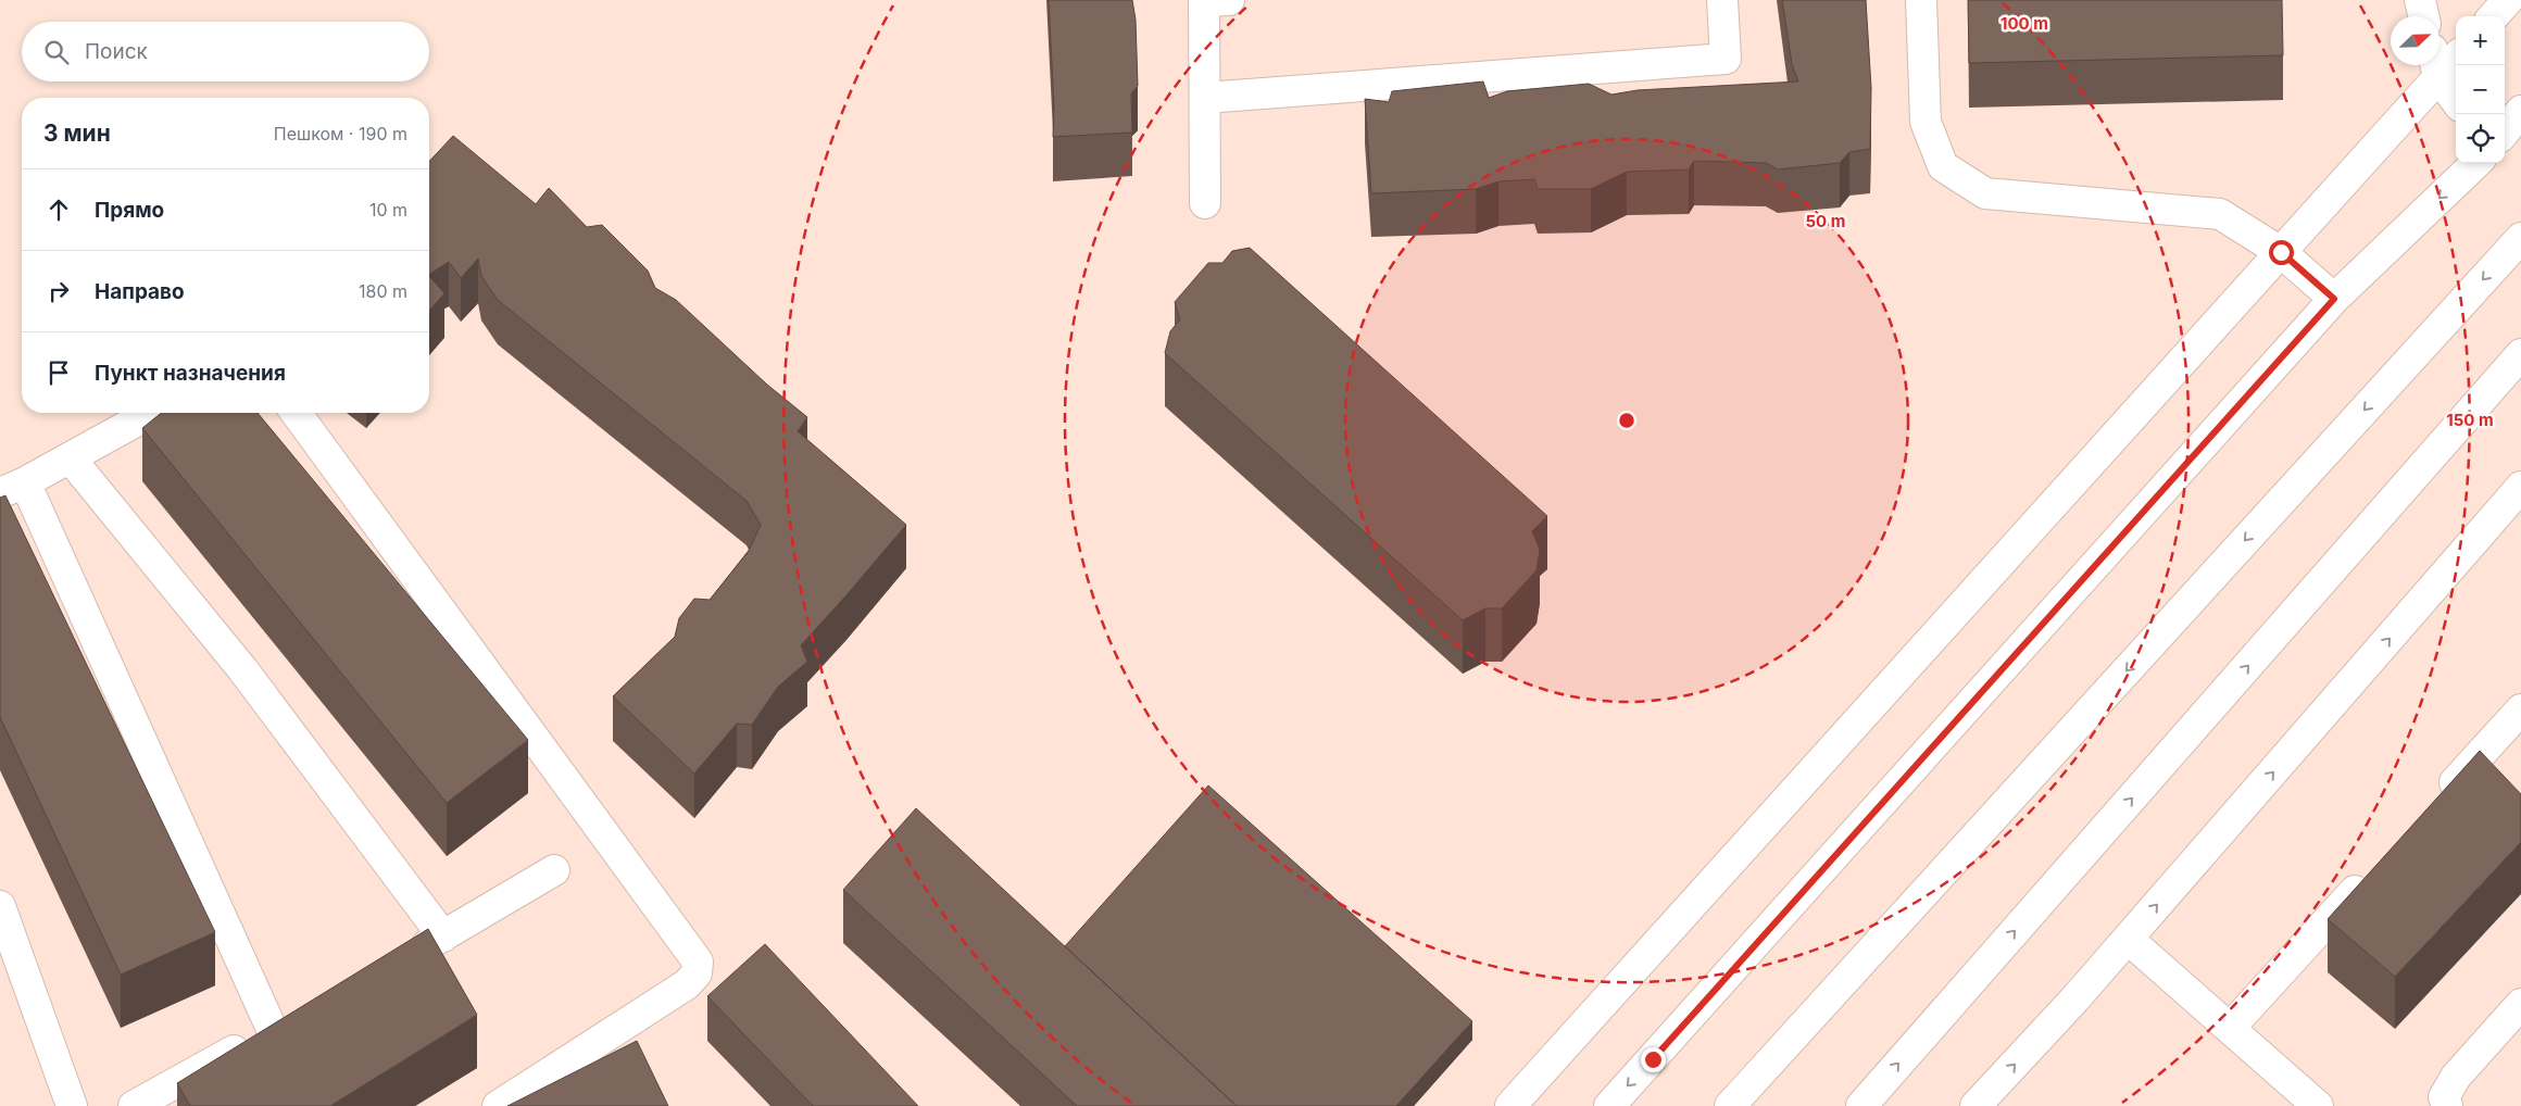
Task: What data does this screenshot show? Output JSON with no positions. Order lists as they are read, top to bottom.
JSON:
{
  "north": "top right",
  "page": {
    "map_buttons": ["+", "−"],
    "search": "Поиск",
    "heading": ["3 мин", "Пешком · 190 m"],
    "list": [
      ["Прямо", "10 m"],
      ["Направо", "180 m"],
      "Пункт назначения"
    ]
  },
  "rings": ["100 m", "50 m", "150 m"]
}
